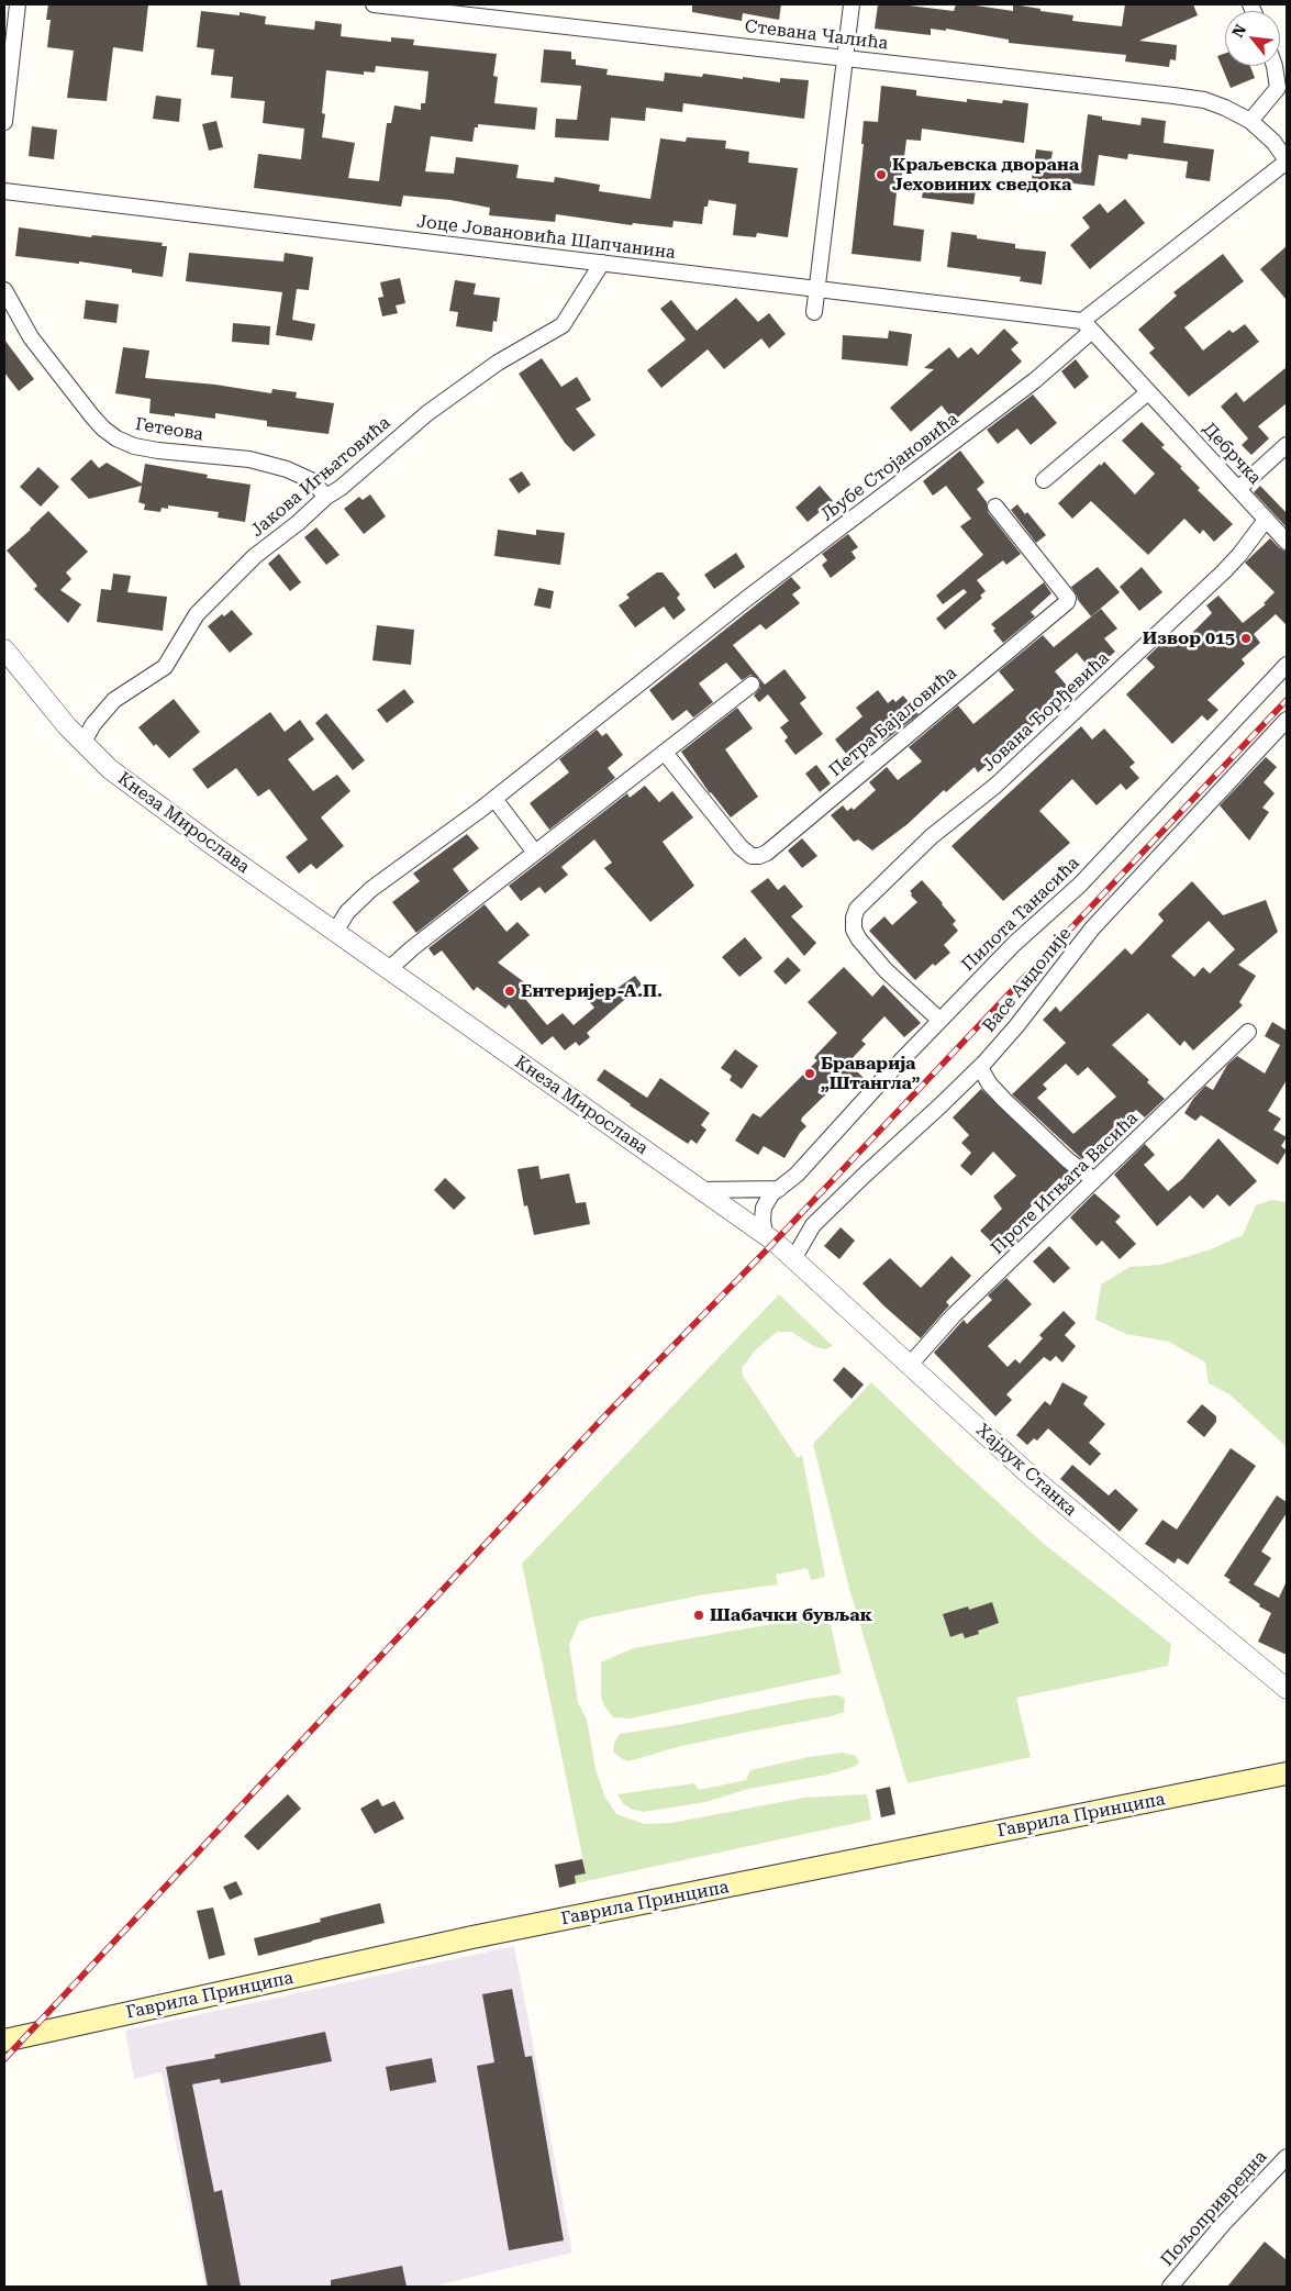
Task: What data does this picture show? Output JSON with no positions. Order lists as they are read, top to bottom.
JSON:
{
  "streets": {
    "main road": ["Гаврила Принципа"],
    "street": [
      "Стевана Чалића",
      "Јоце Јовановића Шапчанина",
      "Гетеова",
      "Дебрчка",
      "Љубе Стојановића",
      "Јакова Игњатовића",
      "Јована Ђорђевића",
      "Петра Бајаловића",
      "Кнеза Мирослава",
      "Пилота Танасића",
      "Васе Андолије",
      "Проте Игњата Васића",
      "Хајдук Станка",
      "Пољопривредна"
    ]
  },
  "crossings": [
    ["Стевана Чалића", "Љубе Стојановића"],
    ["Јоце Јовановића Шапчанина", "Дебрчка"],
    ["Јоце Јовановића Шапчанина", "Љубе Стојановића"],
    ["Јоце Јовановића Шапчанина", "Јакова Игњатовића"],
    ["Гетеова", "Јакова Игњатовића"],
    ["Дебрчка", "Љубе Стојановића"],
    ["Дебрчка", "Јована Ђорђевића"],
    ["Љубе Стојановића", "Кнеза Мирослава"],
    ["Јакова Игњатовића", "Кнеза Мирослава"],
    ["Јована Ђорђевића", "Пилота Танасића"],
    ["Кнеза Мирослава", "Пилота Танасића"],
    ["Кнеза Мирослава", "Хајдук Станка"],
    ["Пилота Танасића", "Хајдук Станка"],
    ["Васе Андолије", "Хајдук Станка"],
    ["Проте Игњата Васића", "Хајдук Станка"]
  ],
  "places": [
    "Краљевска дворана Јеховиних сведока",
    "Извор 015",
    "Ентеријер-А.П.",
    "Браварија „Штангла”",
    "Шабачки бувљак"
  ],
  "north": "top left"
}
